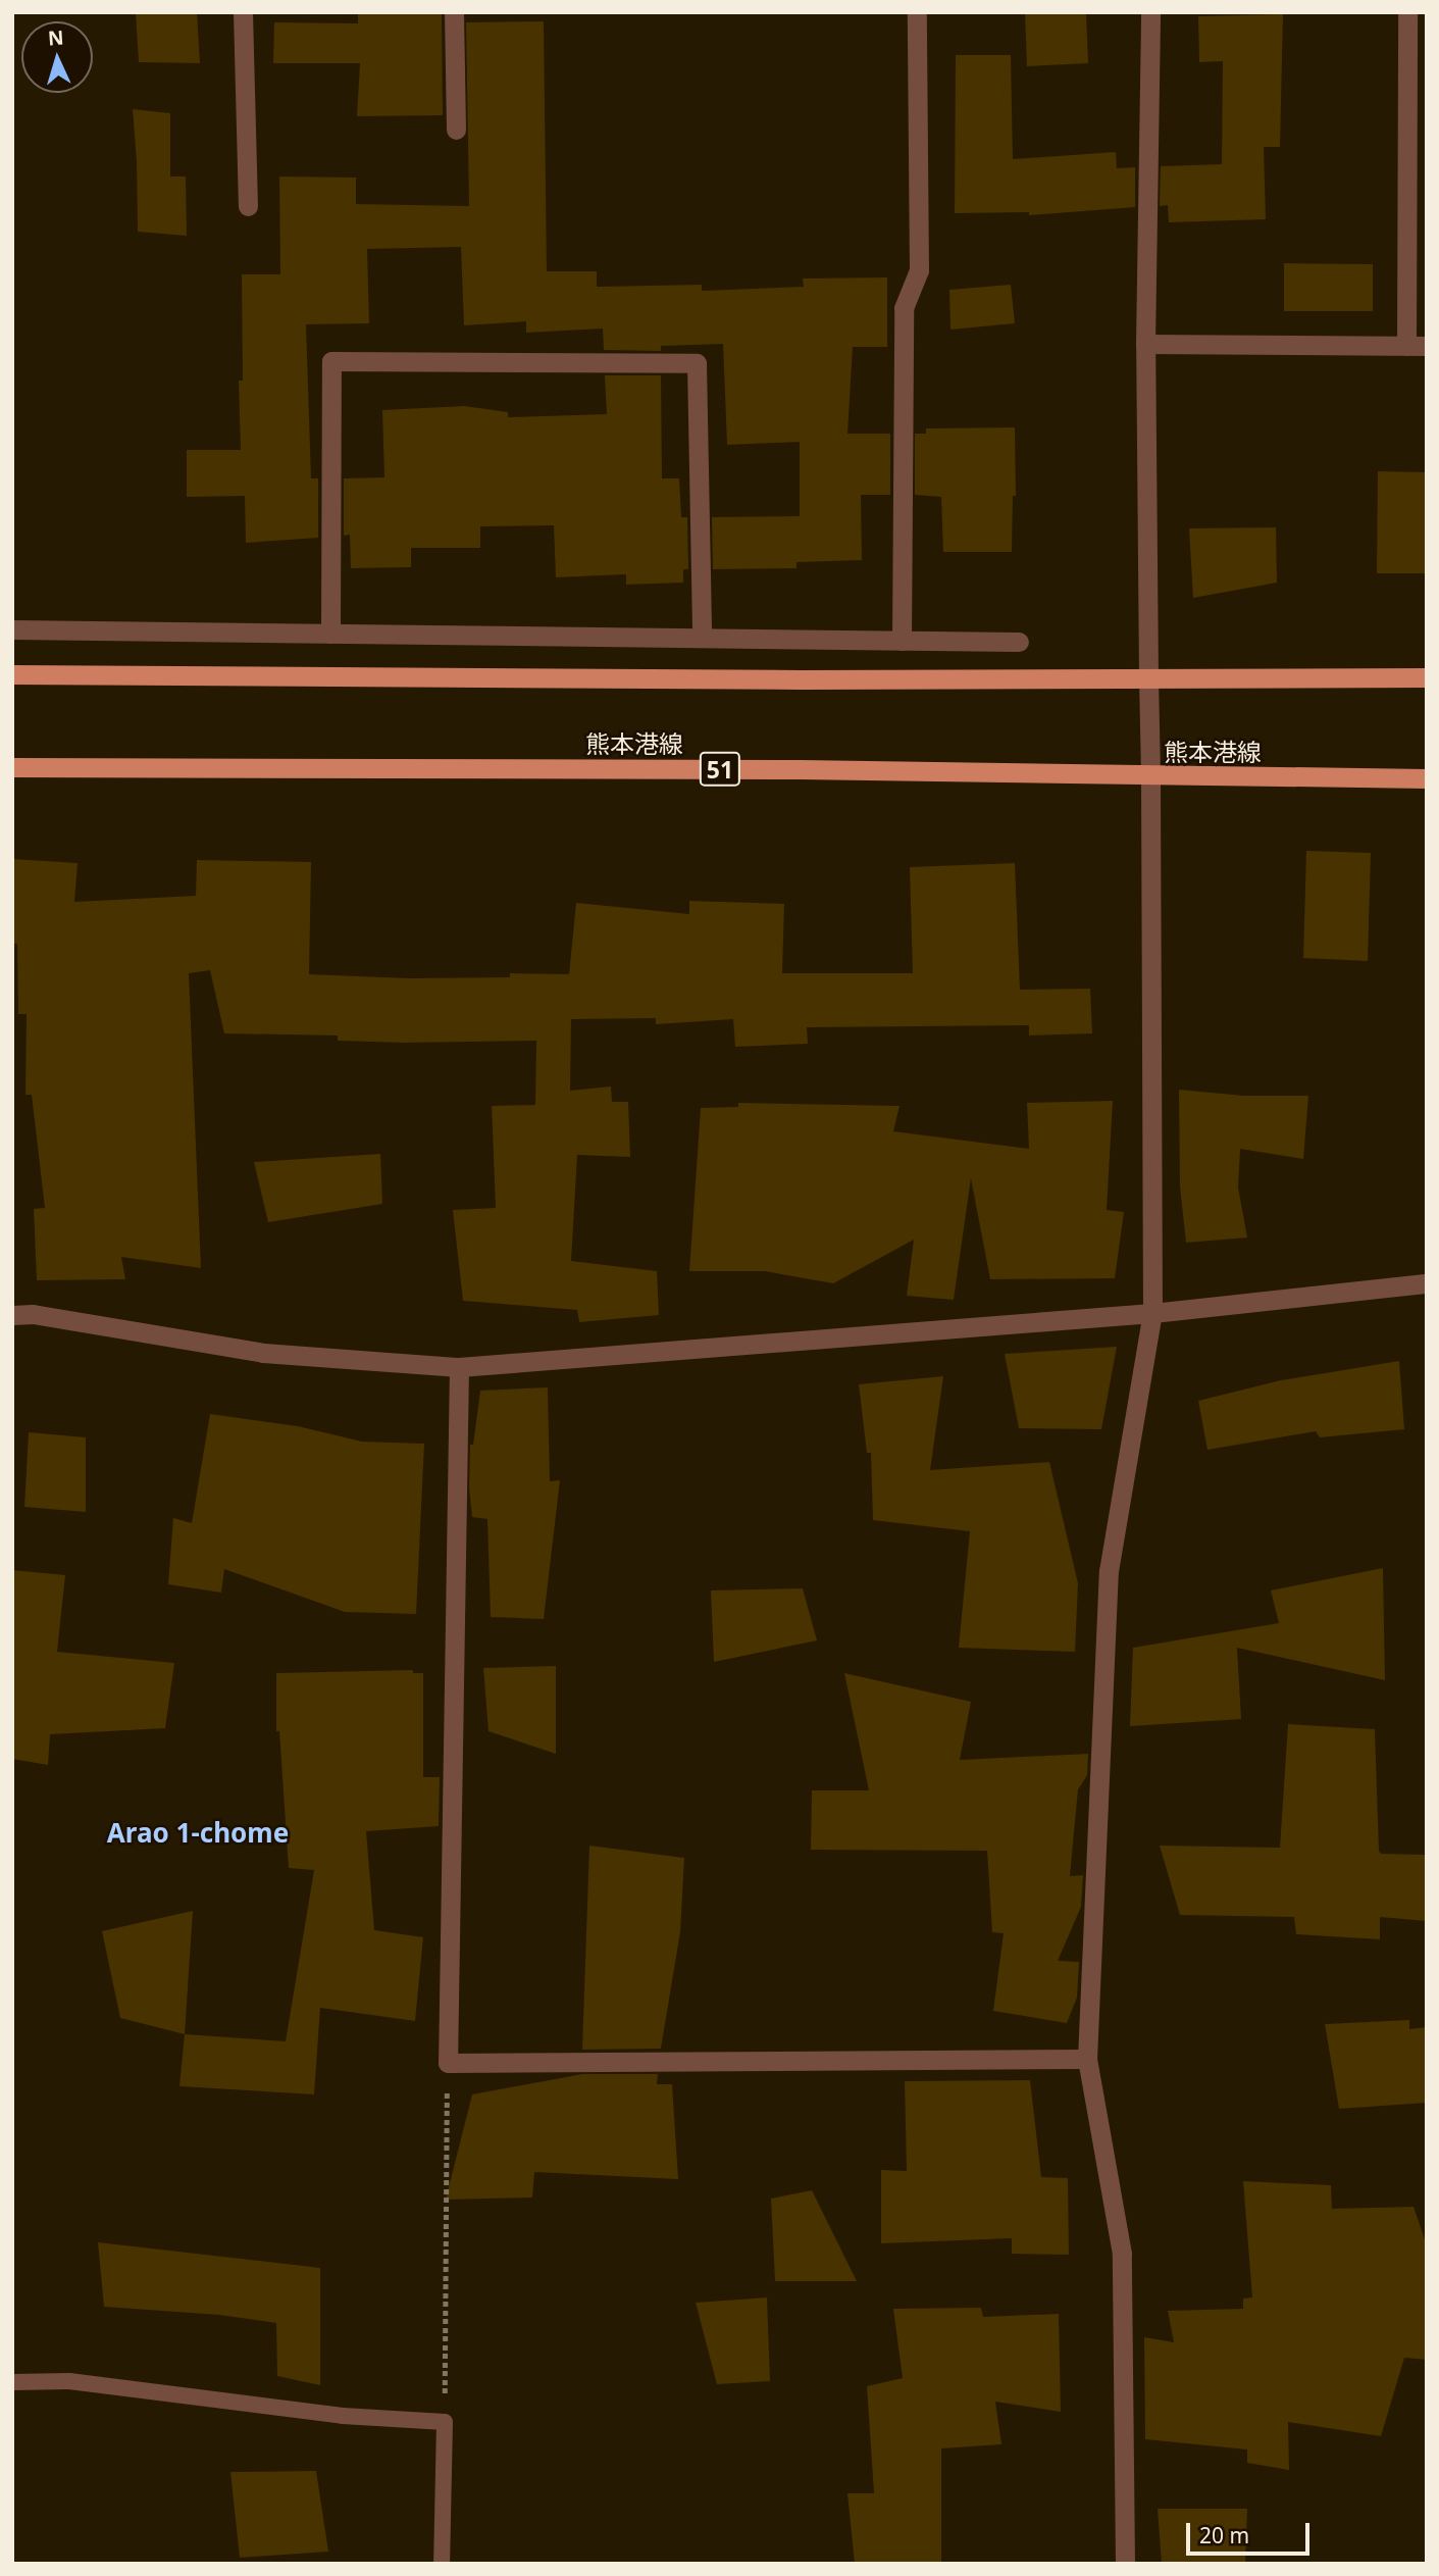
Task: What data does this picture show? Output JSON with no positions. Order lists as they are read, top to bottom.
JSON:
{
  "streets": {
    "main road": ["熊本港線", "51"]
  },
  "districts": ["Arao 1-chome"],
  "scale_bar": "20 m",
  "north": "top"
}
